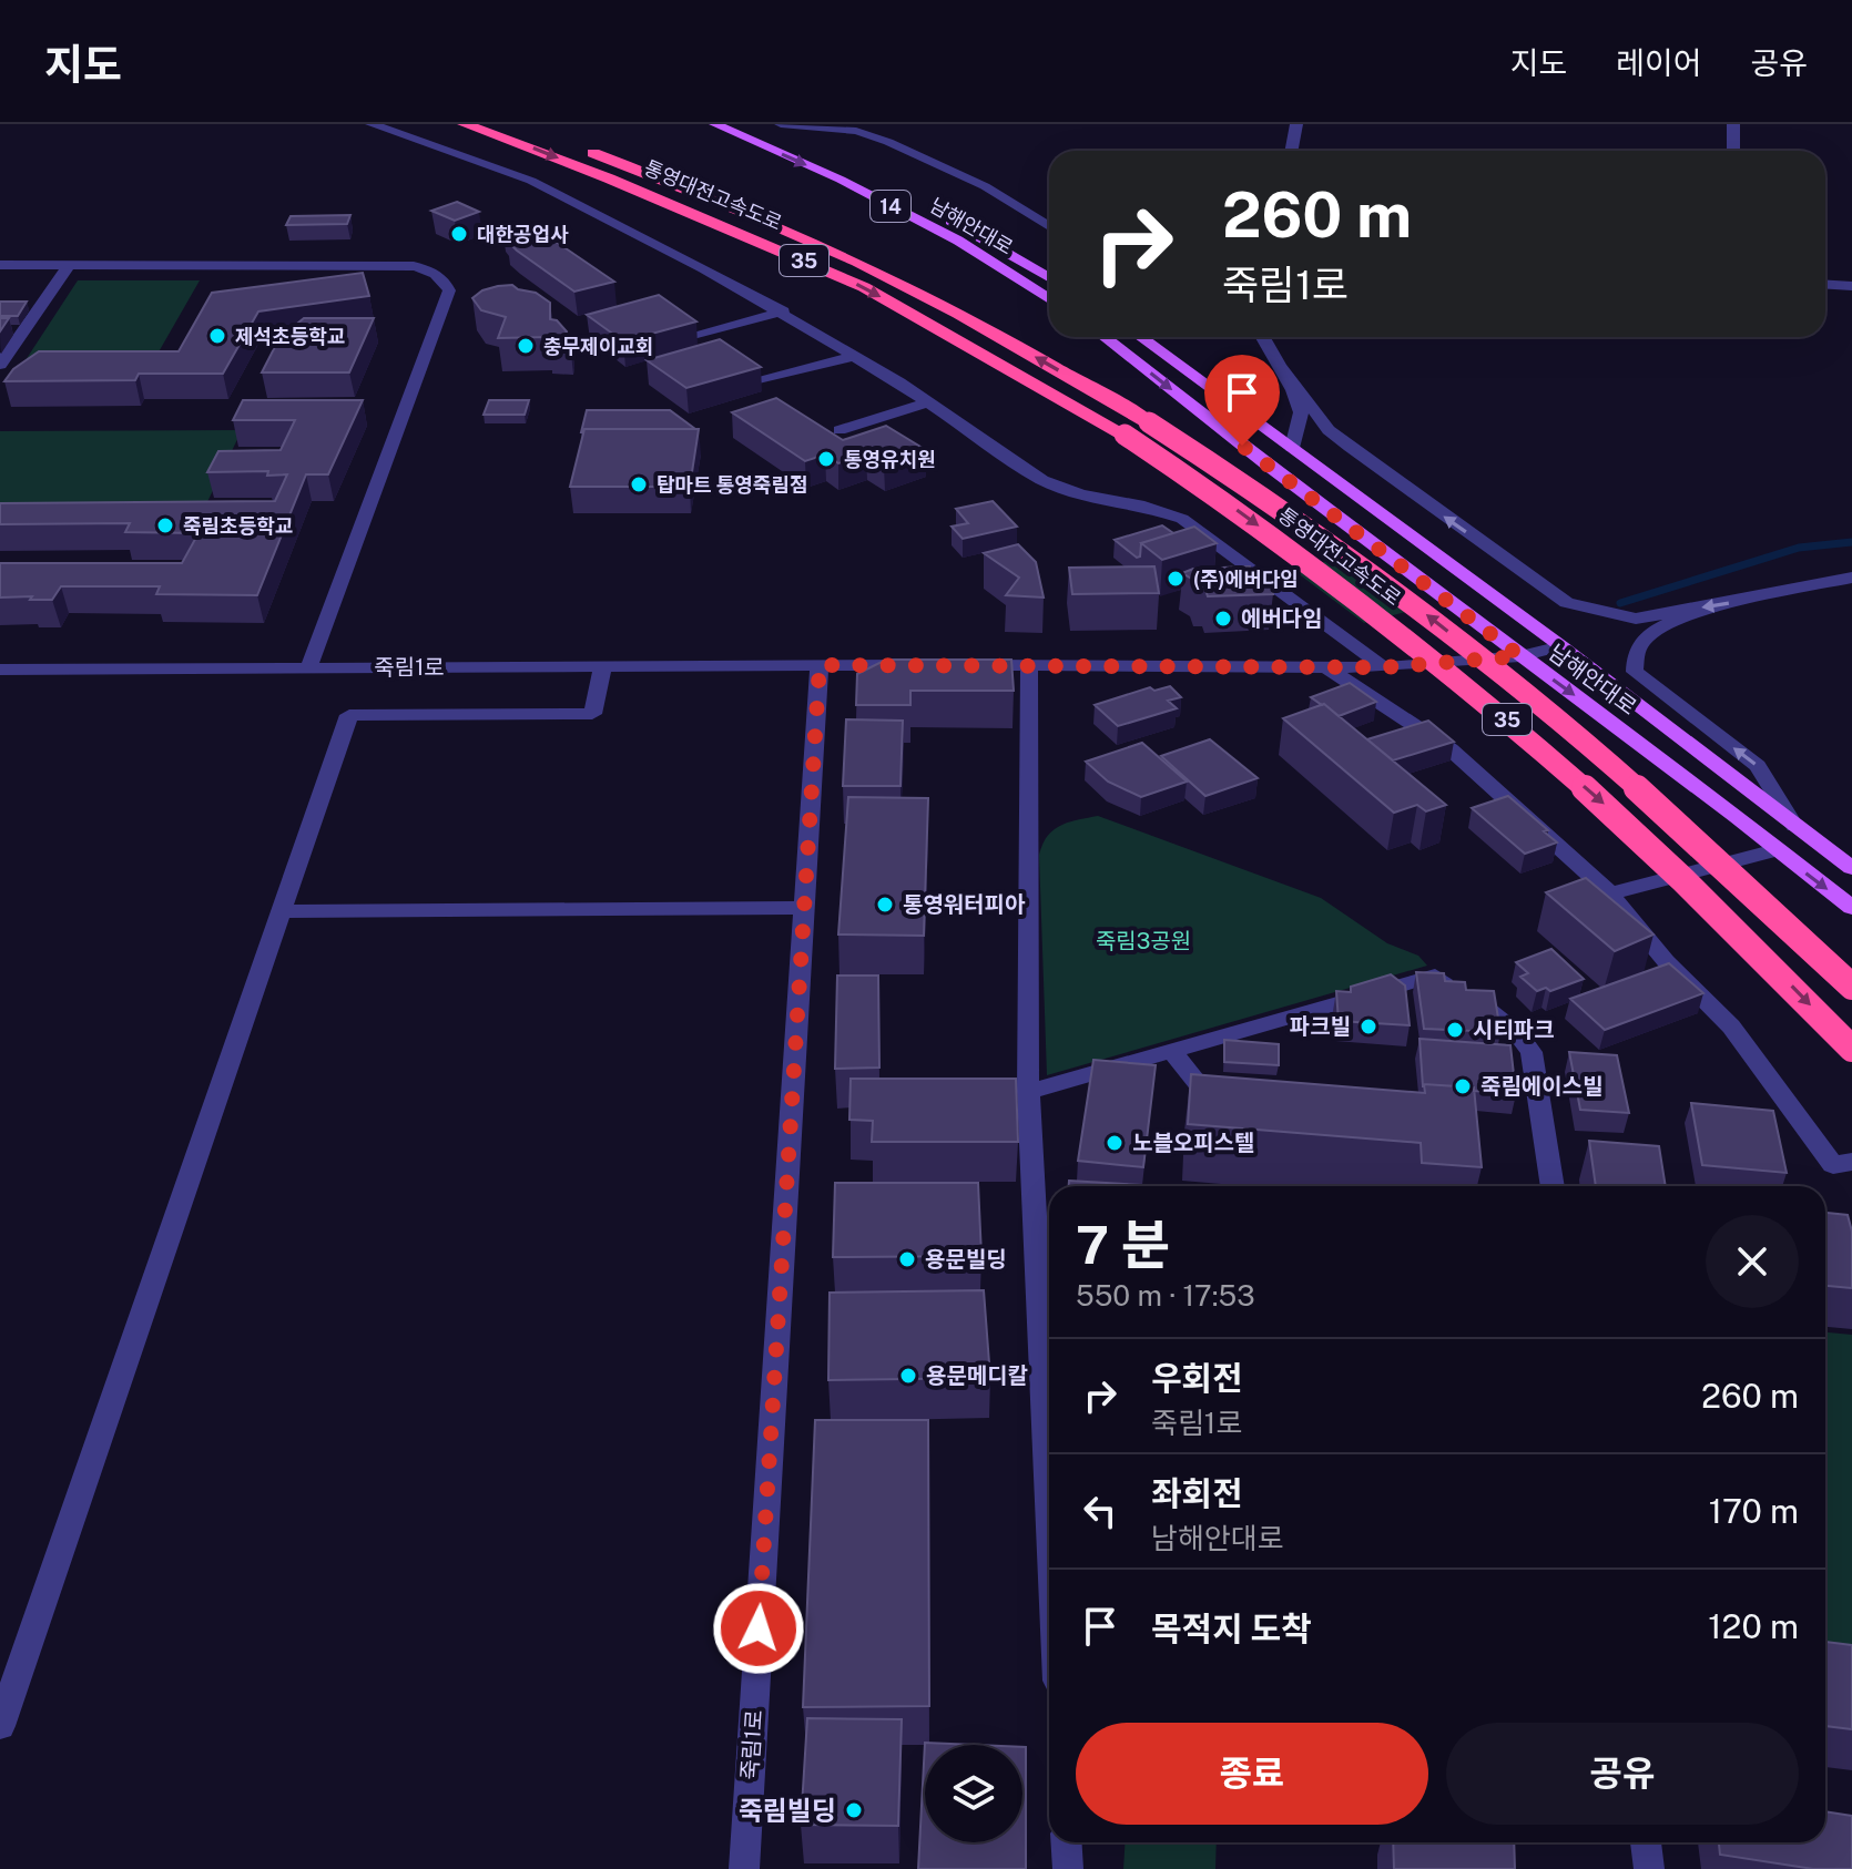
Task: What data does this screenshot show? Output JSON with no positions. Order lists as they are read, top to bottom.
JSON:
{
  "streets": {
    "highway": ["통영대전고속도로", "35"],
    "main road": ["14", "남해안대로"],
    "street": ["죽림1로"]
  },
  "parks": ["죽림3공원"],
  "places": [
    "대한공업사",
    "제석초등학교",
    "충무제이교회",
    "통영유치원",
    "탑마트 통영죽림점",
    "죽림초등학교",
    "(주)에버다임",
    "에버다임",
    "통영워터피아",
    "파크빌",
    "시티파크",
    "죽림에이스빌",
    "노블오피스텔",
    "용문빌딩",
    "용문메디칼",
    "죽림빌딩"
  ],
  "page": {
    "header": "지도",
    "nav": ["지도", "레이어", "공유"],
    "turn": ["260 m", "죽림1로"],
    "heading": ["7 분", "550 m · 17:53"],
    "list": [
      {
        "name": "우회전",
        "note": "죽림1로",
        "value": "260 m"
      },
      {
        "name": "좌회전",
        "note": "남해안대로",
        "value": "170 m"
      },
      {
        "name": "목적지 도착",
        "value": "120 m"
      }
    ],
    "buttons": ["종료", "공유"]
  }
}
